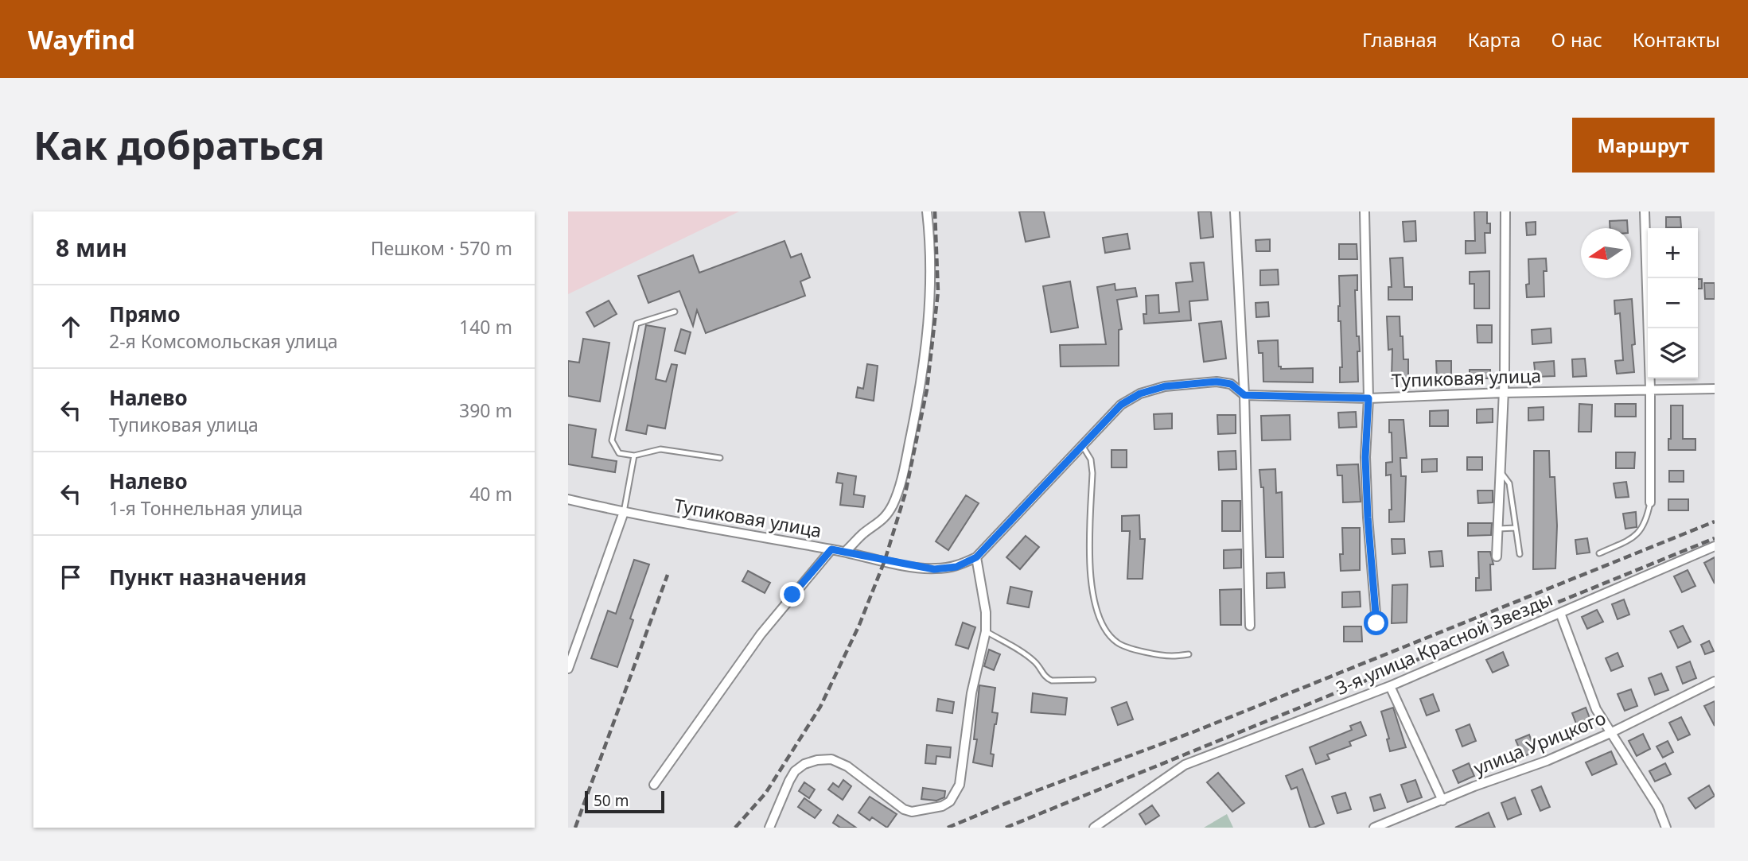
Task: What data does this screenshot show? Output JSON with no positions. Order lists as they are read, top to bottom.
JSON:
{
  "streets": {
    "street": ["Тупиковая улица", "3-я улица Красной Звезды", "улица Урицкого"]
  },
  "scale_bar": "50 m",
  "north": "left",
  "page": {
    "header": "Wayfind",
    "nav": [
      "Главная",
      "Карта",
      "О нас",
      "Контакты"
    ],
    "buttons": "Маршрут",
    "title": "Как добраться",
    "heading": ["8 мин", "Пешком · 570 m"],
    "map_buttons": ["+", "−"],
    "list": [
      ["Прямо", "2-я Комсомольская улица", "140 m"],
      ["Налево", "Тупиковая улица", "390 m"],
      ["Налево", "1-я Тоннельная улица", "40 m"],
      "Пункт назначения"
    ],
    "scale": "50 m"
  }
}
